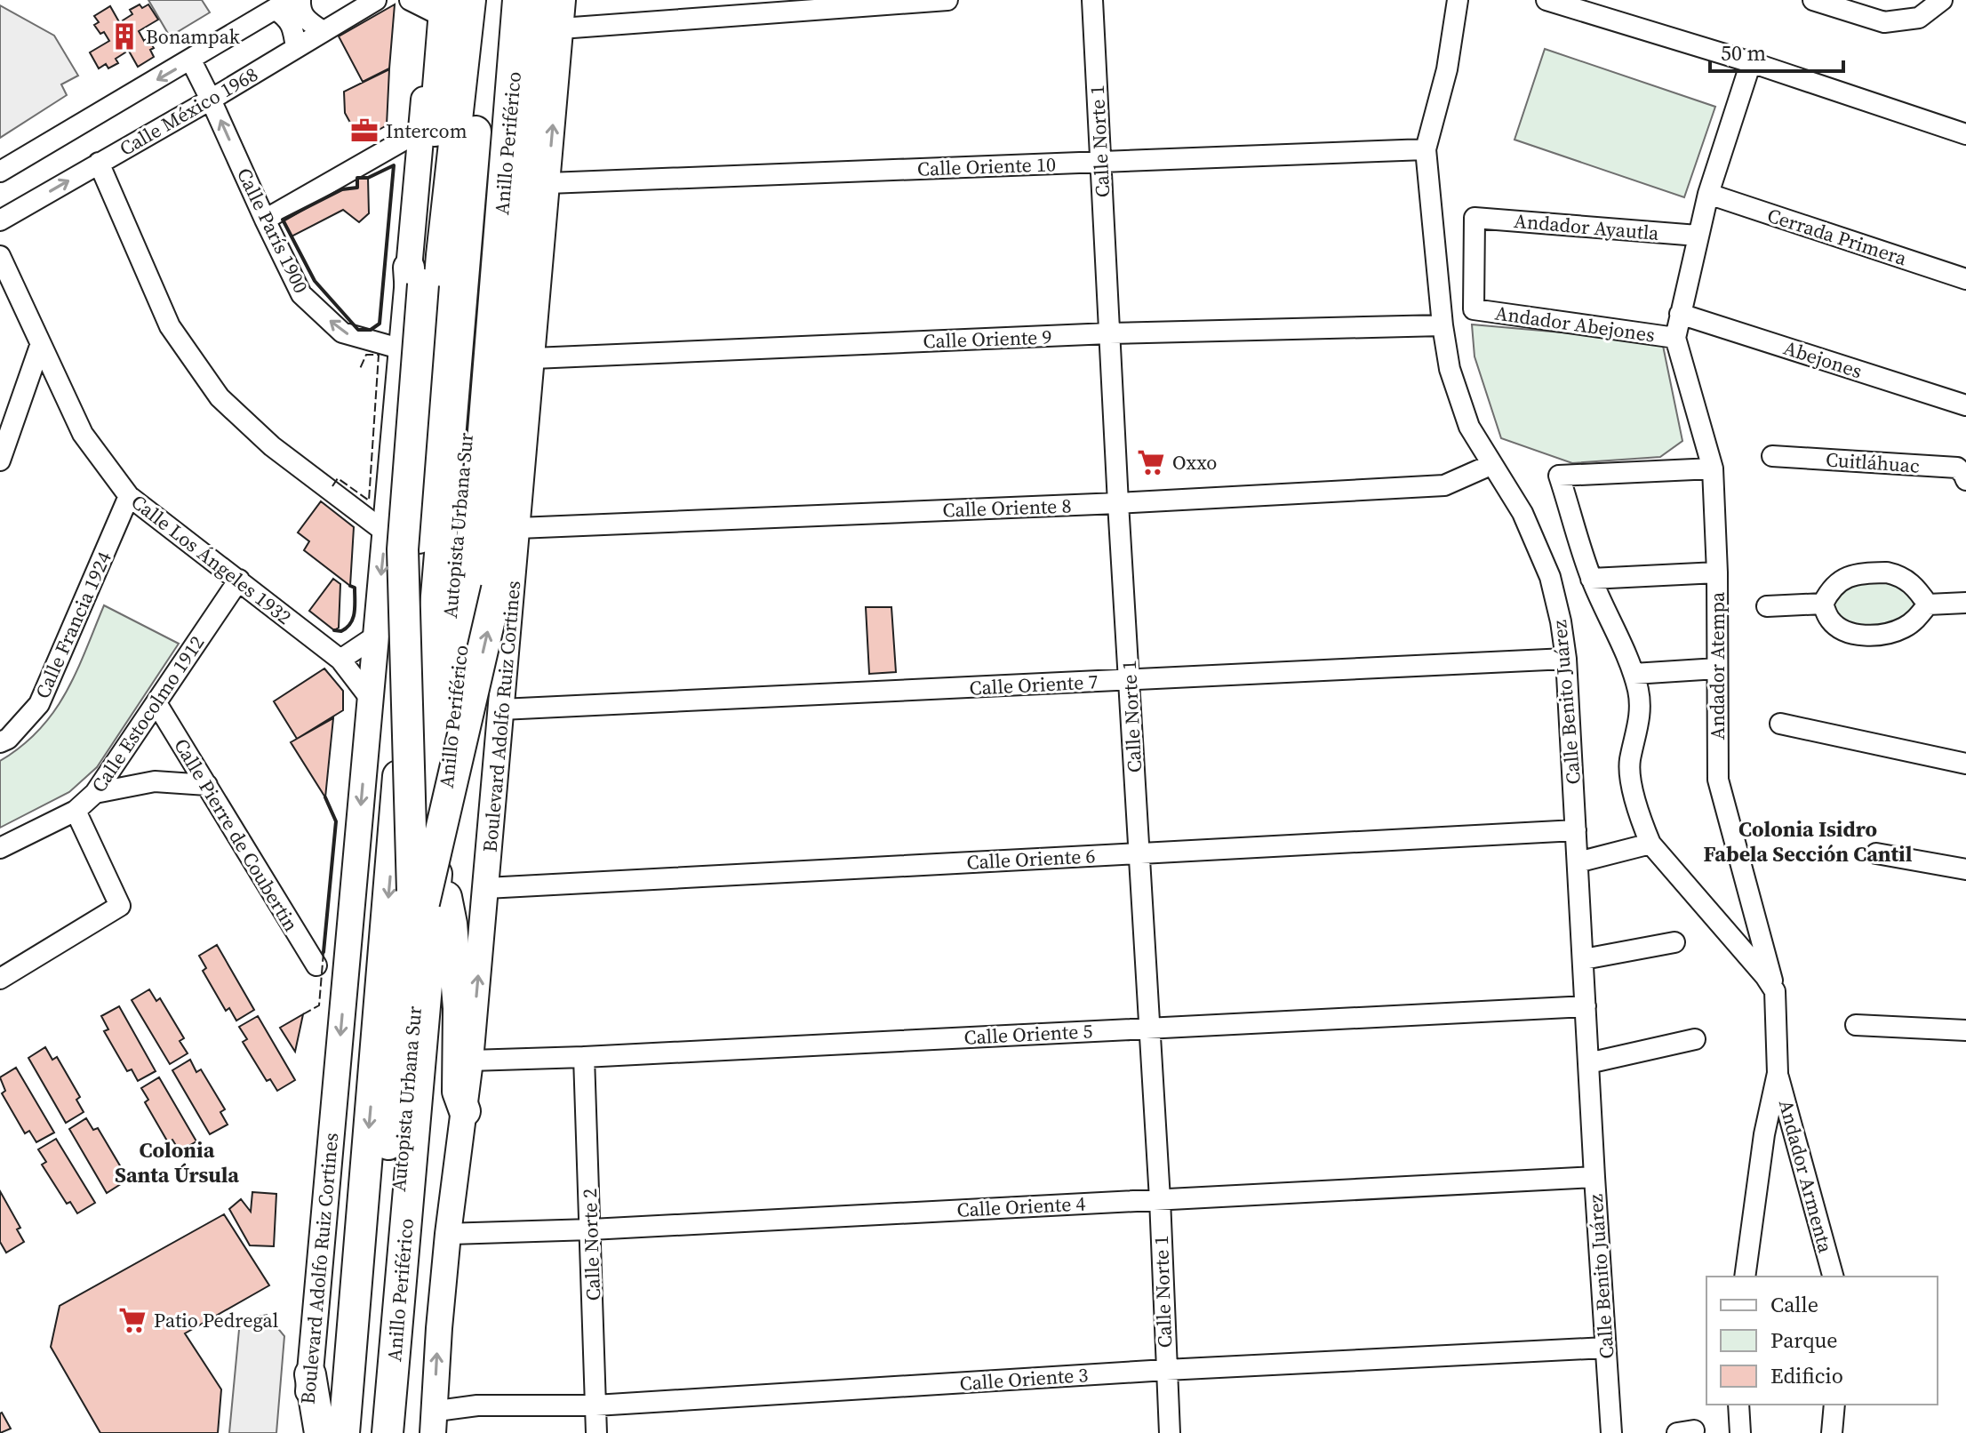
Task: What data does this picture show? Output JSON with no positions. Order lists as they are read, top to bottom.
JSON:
{
  "streets": {
    "highway": ["Anillo Periférico", "Autopista Urbana Sur"],
    "main road": ["Boulevard Adolfo Ruiz Cortines"],
    "street": [
      "Calle México 1968",
      "Calle Norte 1",
      "Calle Oriente 10",
      "Andador Ayautla",
      "Calle París 1900",
      "Cerrada Primera",
      "Andador Abejones",
      "Calle Oriente 9",
      "Abejones",
      "Cuitláhuac",
      "Calle Oriente 8",
      "Calle Los Ángeles 1932",
      "Calle Francia 1924",
      "Andador Atempa",
      "Calle Oriente 7",
      "Calle Benito Juárez",
      "Calle Estocolmo 1912",
      "Calle Pierre de Coubertin",
      "Calle Oriente 6",
      "Calle Oriente 5",
      "Andador Armenta",
      "Calle Oriente 4",
      "Calle Norte 2",
      "Calle Oriente 3"
    ]
  },
  "crossings": [
    ["Calle México 1968", "Calle París 1900"],
    ["Calle Norte 1", "Calle Oriente 10"],
    ["Calle Norte 1", "Calle Oriente 9"],
    ["Calle Norte 1", "Calle Oriente 8"],
    ["Calle Norte 1", "Calle Oriente 7"],
    ["Calle Norte 1", "Calle Oriente 6"],
    ["Calle Norte 1", "Calle Oriente 5"],
    ["Calle Norte 1", "Calle Oriente 4"],
    ["Calle Norte 1", "Calle Oriente 3"],
    ["Calle Oriente 10", "Calle Benito Juárez"],
    ["Calle Oriente 10", "Boulevard Adolfo Ruiz Cortines"],
    ["Andador Ayautla", "Andador Abejones"],
    ["Calle París 1900", "Boulevard Adolfo Ruiz Cortines"],
    ["Andador Abejones", "Andador Atempa"],
    ["Calle Oriente 9", "Calle Benito Juárez"],
    ["Calle Oriente 9", "Boulevard Adolfo Ruiz Cortines"],
    ["Calle Oriente 8", "Calle Benito Juárez"],
    ["Calle Oriente 8", "Boulevard Adolfo Ruiz Cortines"],
    ["Calle Los Ángeles 1932", "Calle Francia 1924"],
    ["Calle Los Ángeles 1932", "Calle Estocolmo 1912"],
    ["Calle Los Ángeles 1932", "Boulevard Adolfo Ruiz Cortines"],
    ["Andador Atempa", "Andador Armenta"],
    ["Calle Oriente 7", "Calle Benito Juárez"],
    ["Calle Oriente 7", "Boulevard Adolfo Ruiz Cortines"],
    ["Calle Benito Juárez", "Calle Oriente 6"],
    ["Calle Benito Juárez", "Calle Oriente 5"],
    ["Calle Benito Juárez", "Calle Oriente 4"],
    ["Calle Benito Juárez", "Calle Oriente 3"],
    ["Calle Estocolmo 1912", "Calle Pierre de Coubertin"],
    ["Boulevard Adolfo Ruiz Cortines", "Calle Oriente 6"],
    ["Boulevard Adolfo Ruiz Cortines", "Calle Oriente 5"],
    ["Boulevard Adolfo Ruiz Cortines", "Calle Oriente 4"],
    ["Calle Oriente 5", "Calle Norte 2"],
    ["Calle Oriente 4", "Calle Norte 2"],
    ["Calle Norte 2", "Calle Oriente 3"]
  ],
  "districts": ["Colonia Isidro Fabela Sección Cantil", "Colonia Santa Úrsula"],
  "places": {
    "building": ["Bonampak"],
    "office": ["Intercom"],
    "supermarket": ["Oxxo", "Patio Pedregal"]
  },
  "legend": ["Calle", "Parque", "Edificio"],
  "scale_bar": "50 m"
}
